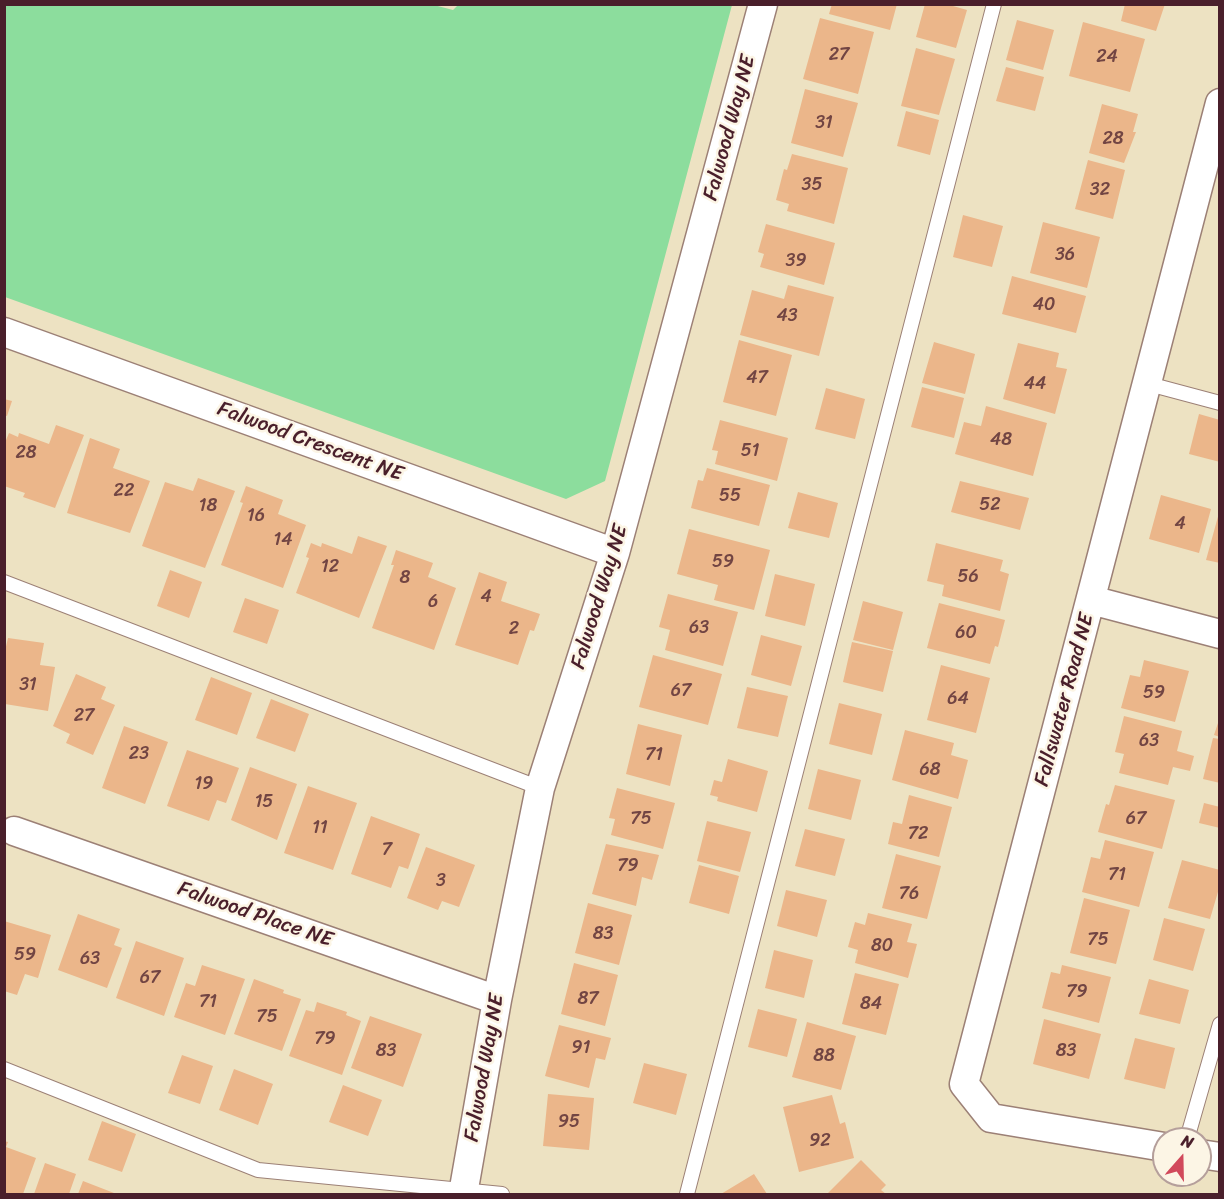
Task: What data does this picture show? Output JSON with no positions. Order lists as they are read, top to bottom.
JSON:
{
  "streets": {
    "street": [
      "Falwood Way NE",
      "Falwood Crescent NE",
      "Fallswater Road NE",
      "Falwood Place NE"
    ]
  },
  "crossings": [
    ["Falwood Way NE", "Falwood Crescent NE"],
    ["Falwood Way NE", "Falwood Place NE"]
  ],
  "house_numbers": [
    "27",
    "24",
    "31",
    "28",
    "35",
    "32",
    "36",
    "39",
    "40",
    "43",
    "47",
    "44",
    "48",
    "51",
    "28",
    "22",
    "55",
    "52",
    "18",
    "16",
    "4",
    "14",
    "59",
    "12",
    "56",
    "8",
    "4",
    "6",
    "63",
    "2",
    "60",
    "31",
    "67",
    "59",
    "64",
    "27",
    "63",
    "23",
    "71",
    "68",
    "19",
    "15",
    "75",
    "67",
    "11",
    "72",
    "7",
    "79",
    "71",
    "3",
    "76",
    "83",
    "75",
    "80",
    "59",
    "63",
    "67",
    "79",
    "87",
    "71",
    "84",
    "75",
    "79",
    "91",
    "83",
    "83",
    "88",
    "95",
    "92"
  ],
  "north": "top"
}
